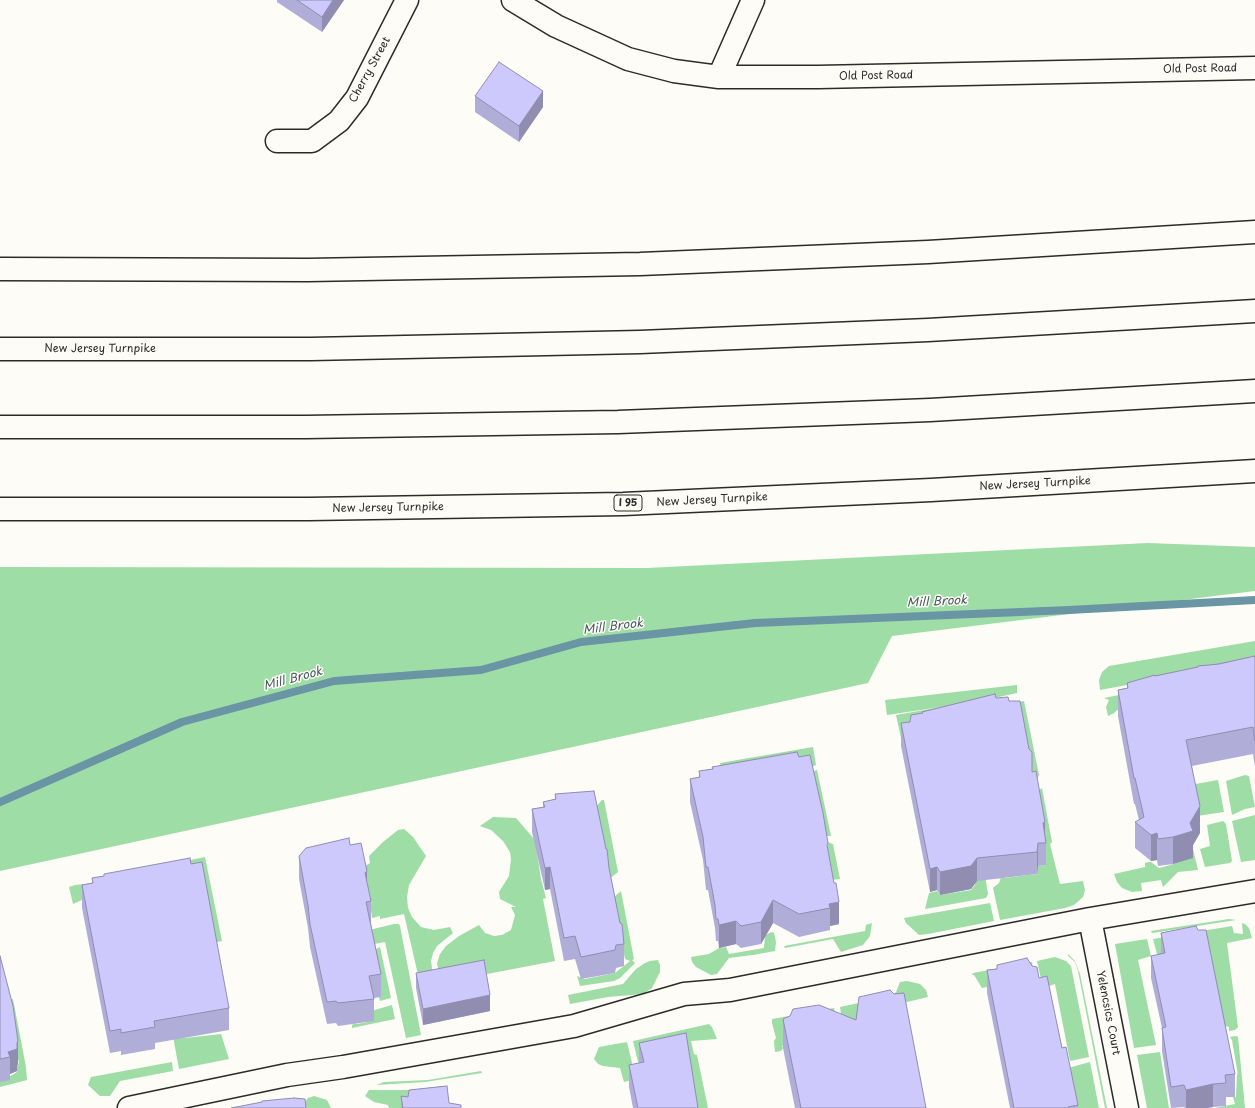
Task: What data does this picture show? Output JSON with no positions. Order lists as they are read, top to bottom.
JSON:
{
  "streets": {
    "main road": [
      "Old Post Road",
      "Cherry Street",
      "New Jersey Turnpike",
      "I 95",
      "Yelencsics Court"
    ]
  },
  "water": ["Mill Brook"]
}
